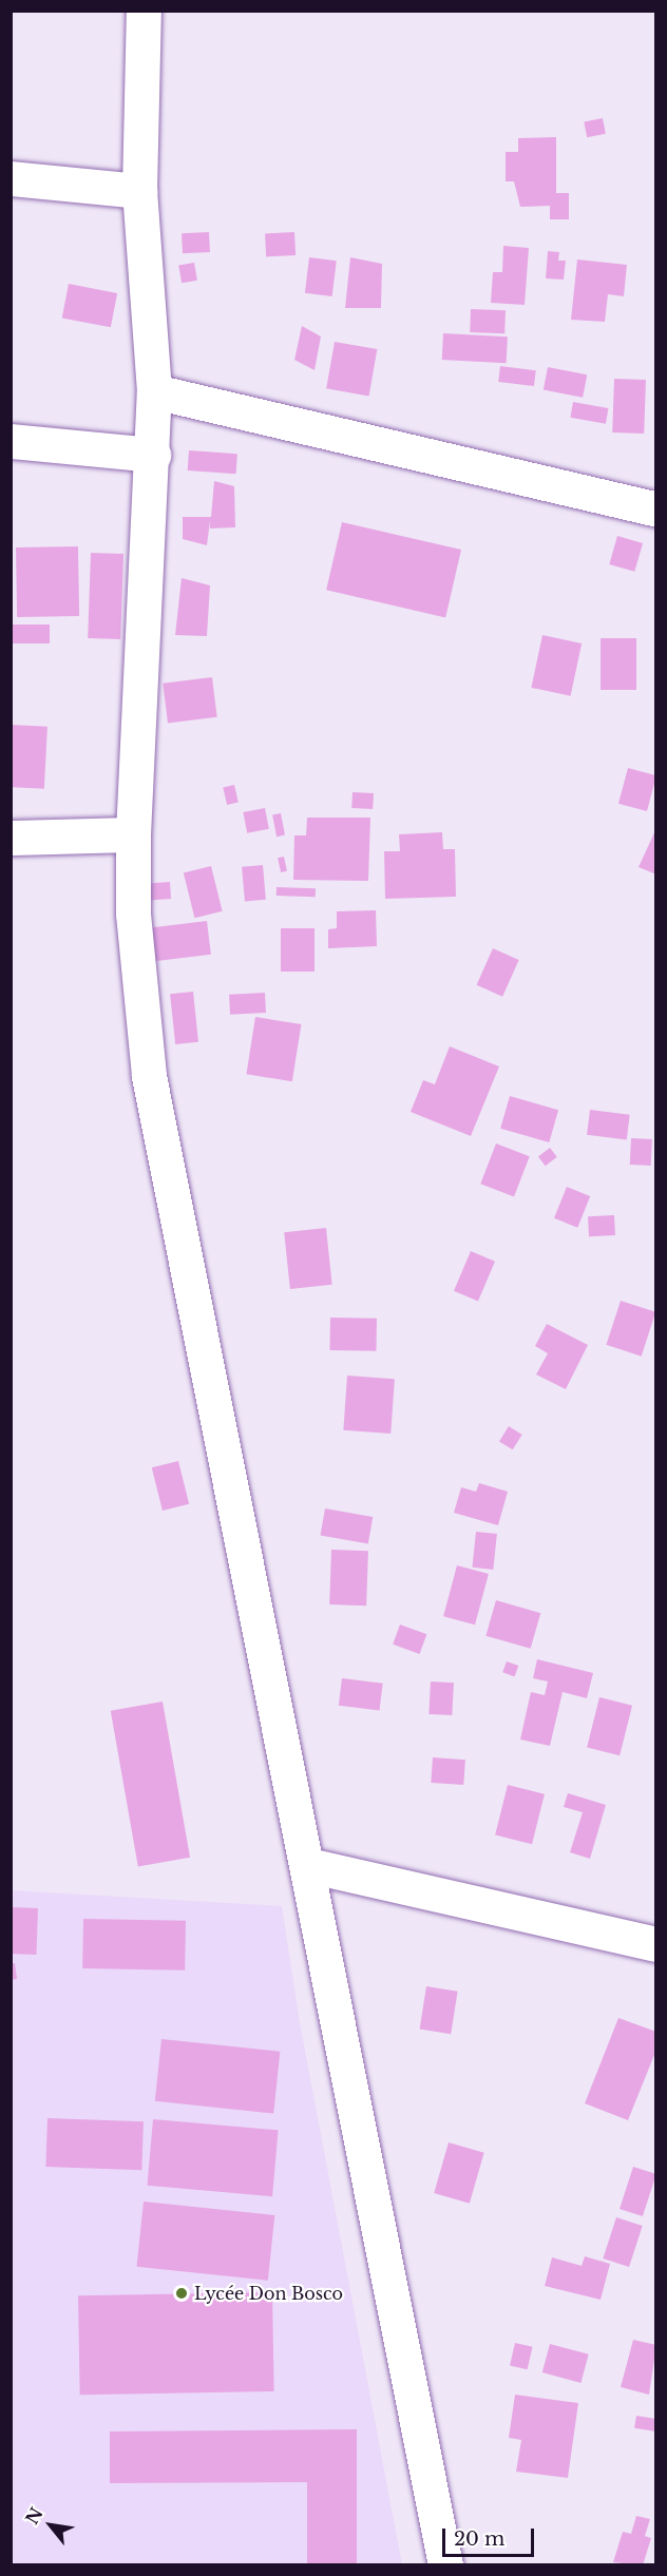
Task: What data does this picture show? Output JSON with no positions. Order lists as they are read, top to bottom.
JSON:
{
  "places": ["Lycée Don Bosco"],
  "scale_bar": "20 m",
  "north": "top left"
}
